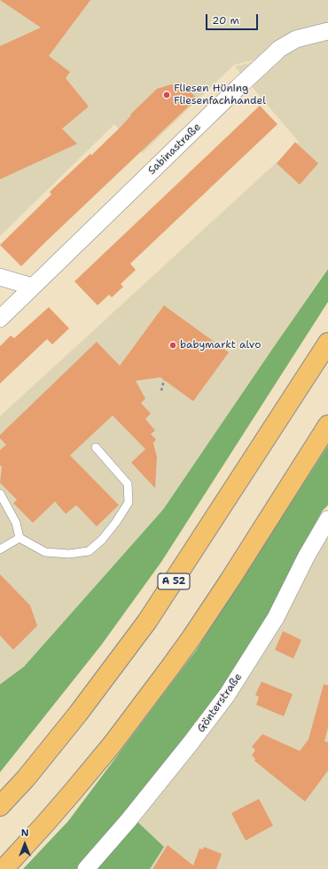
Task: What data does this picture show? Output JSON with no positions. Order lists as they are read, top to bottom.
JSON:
{
  "streets": {
    "highway": ["A 52"],
    "street": ["Sabinastraße", "Gönterstraße"]
  },
  "places": ["Fliesen Hüning Fliesenfachhandel", "babymarkt alvo"],
  "scale_bar": "20 m",
  "north": "top"
}
